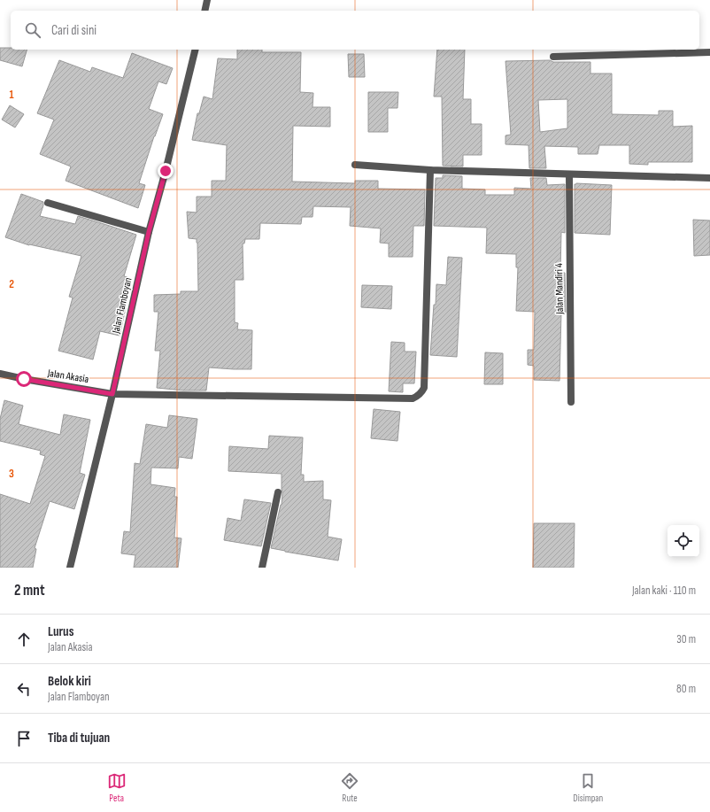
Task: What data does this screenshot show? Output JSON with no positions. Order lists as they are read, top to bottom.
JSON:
{
  "streets": {
    "street": ["Jalan Mandiri 4", "Jalan Flamboyan", "Jalan Akasia"]
  },
  "crossings": [
    ["Jalan Flamboyan", "Jalan Akasia"]
  ],
  "page": {
    "search": "Cari di sini",
    "heading": ["2 mnt", "Jalan kaki · 110 m"],
    "list": [
      ["Lurus", "Jalan Akasia", "30 m"],
      ["Belok kiri", "Jalan Flamboyan", "80 m"],
      "Tiba di tujuan"
    ],
    "nav": ["Peta", "Rute", "Disimpan"]
  },
  "grid": {
    "rows": ["1", "2", "3"]
  }
}
